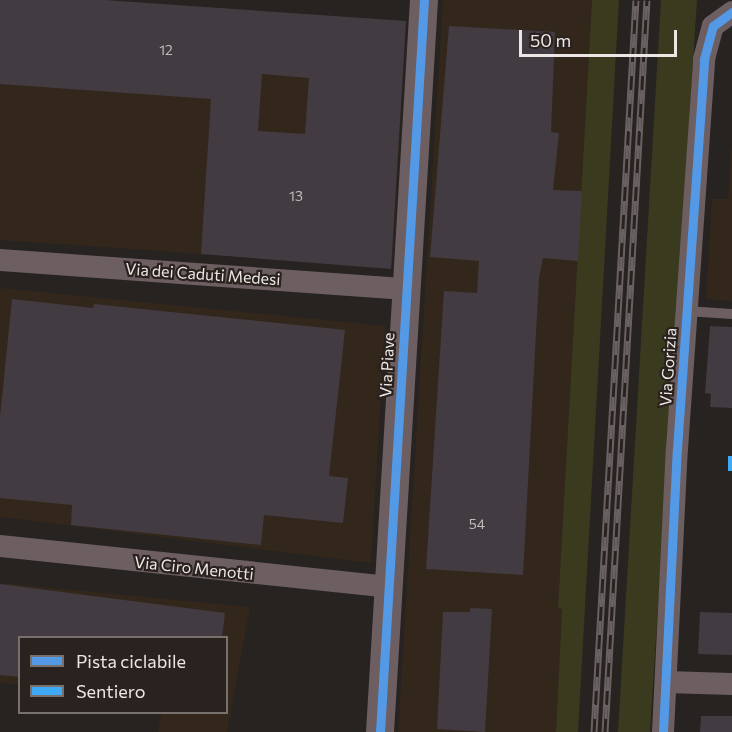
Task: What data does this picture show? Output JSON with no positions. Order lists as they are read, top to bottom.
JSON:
{
  "streets": {
    "street": [
      "Via dei Caduti Medesi",
      "Via Piave",
      "Via Gorizia",
      "Via Ciro Menotti"
    ]
  },
  "crossings": [
    ["Via dei Caduti Medesi", "Via Piave"],
    ["Via Piave", "Via Ciro Menotti"]
  ],
  "house_numbers": ["12", "13", "54"],
  "legend": ["Pista ciclabile", "Sentiero"],
  "scale_bar": "50 m"
}
